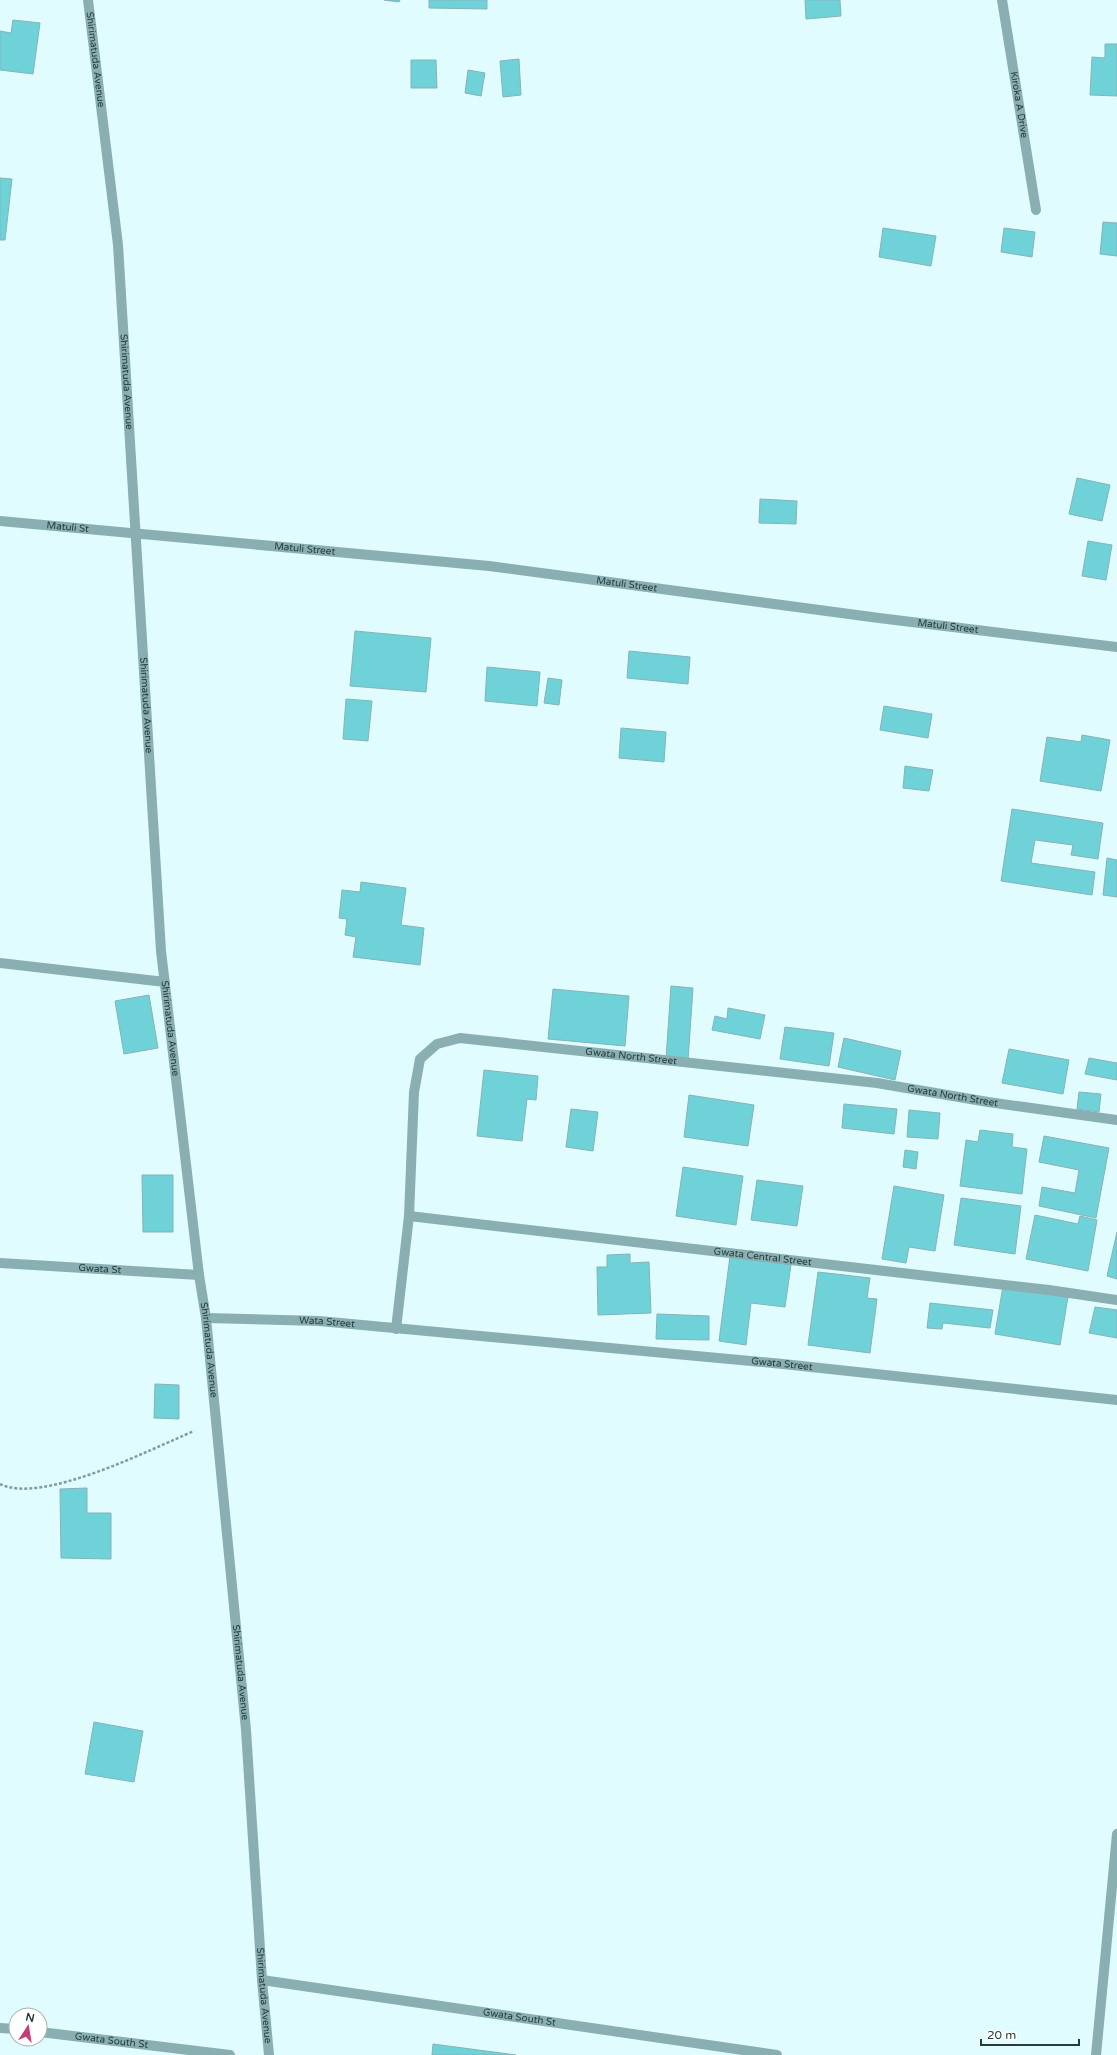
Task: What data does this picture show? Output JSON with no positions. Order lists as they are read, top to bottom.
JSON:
{
  "streets": {
    "street": [
      "Shirimatuda Avenue",
      "Kiroka A Drive",
      "Matuli St",
      "Matuli Street",
      "Gwata North Street",
      "Gwata Central Street",
      "Gwata St",
      "Wata Street",
      "Gwata Street",
      "Gwata South St"
    ]
  },
  "crossings": [
    ["Shirimatuda Avenue", "Matuli St"],
    ["Shirimatuda Avenue", "Matuli Street"],
    ["Shirimatuda Avenue", "Gwata St"],
    ["Shirimatuda Avenue", "Wata Street"],
    ["Shirimatuda Avenue", "Gwata South St"],
    ["Matuli St", "Matuli Street"],
    ["Gwata North Street", "Gwata Central Street"],
    ["Gwata North Street", "Wata Street"],
    ["Wata Street", "Gwata Street"]
  ],
  "scale_bar": "20 m",
  "north": "top"
}
